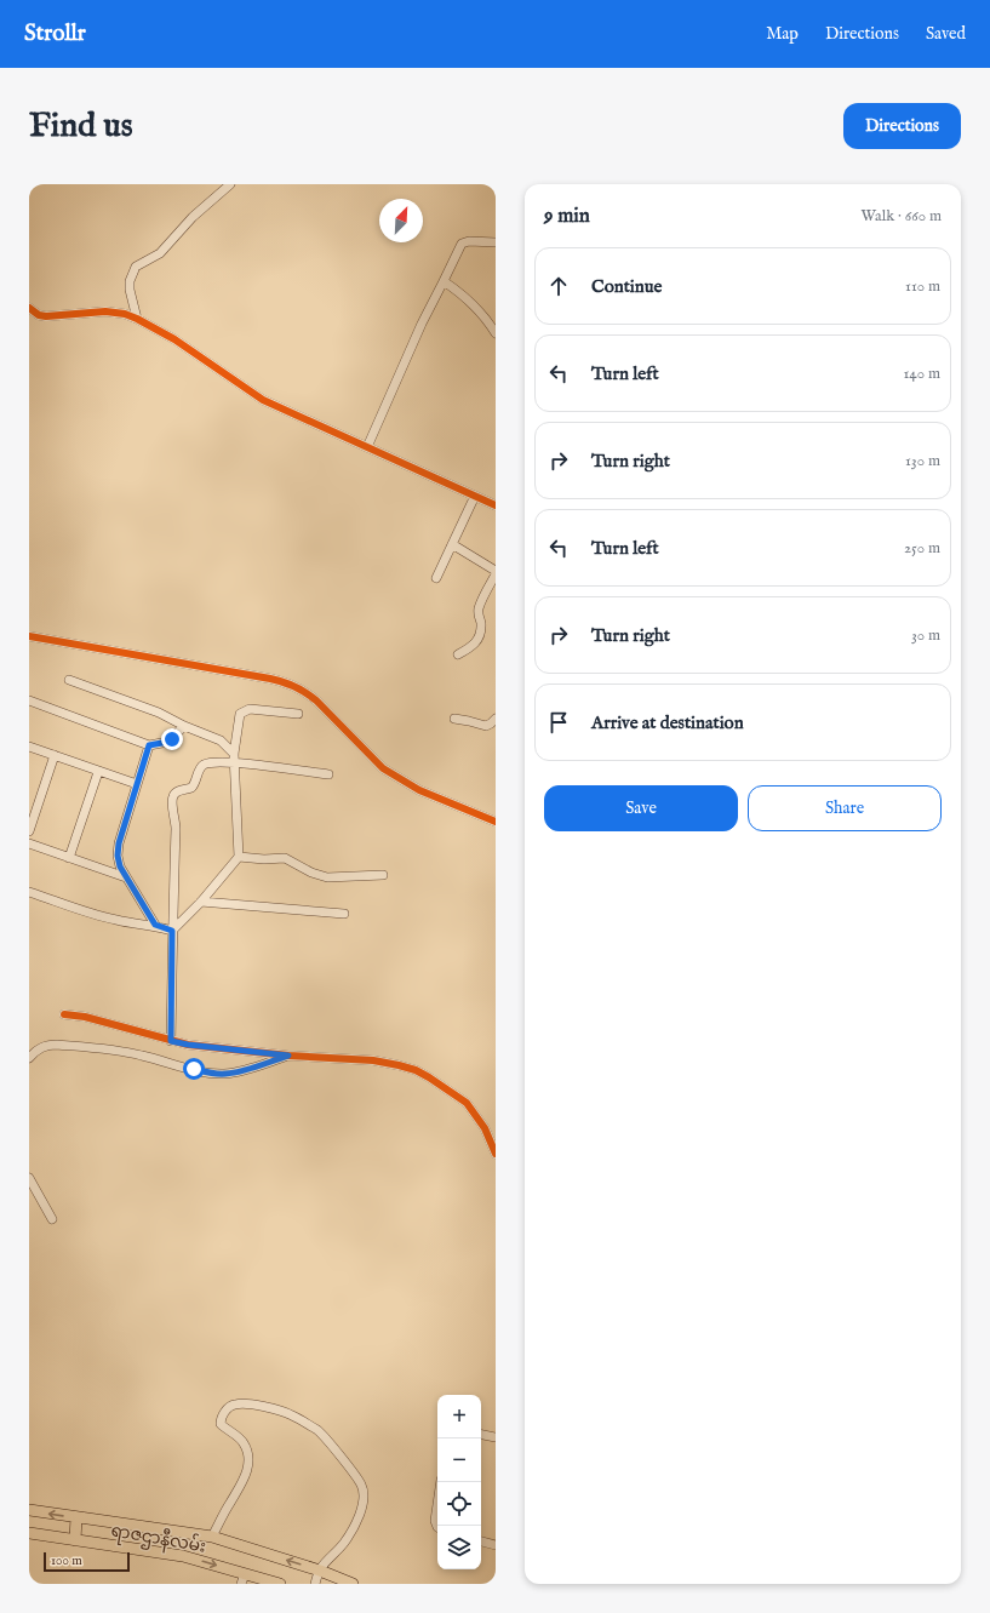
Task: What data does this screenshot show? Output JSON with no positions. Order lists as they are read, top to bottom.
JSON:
{
  "streets": {
    "main road": ["ရာဇဌာနီလမ်း"]
  },
  "scale_bar": "100 m",
  "north": "top right",
  "page": {
    "header": "Strollr",
    "nav": ["Map", "Directions", "Saved"],
    "buttons": [
      "Directions",
      ["Save", "Share"]
    ],
    "title": "Find us",
    "heading": ["9 min", "Walk · 660 m"],
    "list": [
      ["Continue", "110 m"],
      ["Turn left", "140 m"],
      ["Turn right", "130 m"],
      ["Turn left", "250 m"],
      ["Turn right", "30 m"],
      "Arrive at destination"
    ],
    "map_buttons": ["+", "−"],
    "scale": "100 m"
  }
}
